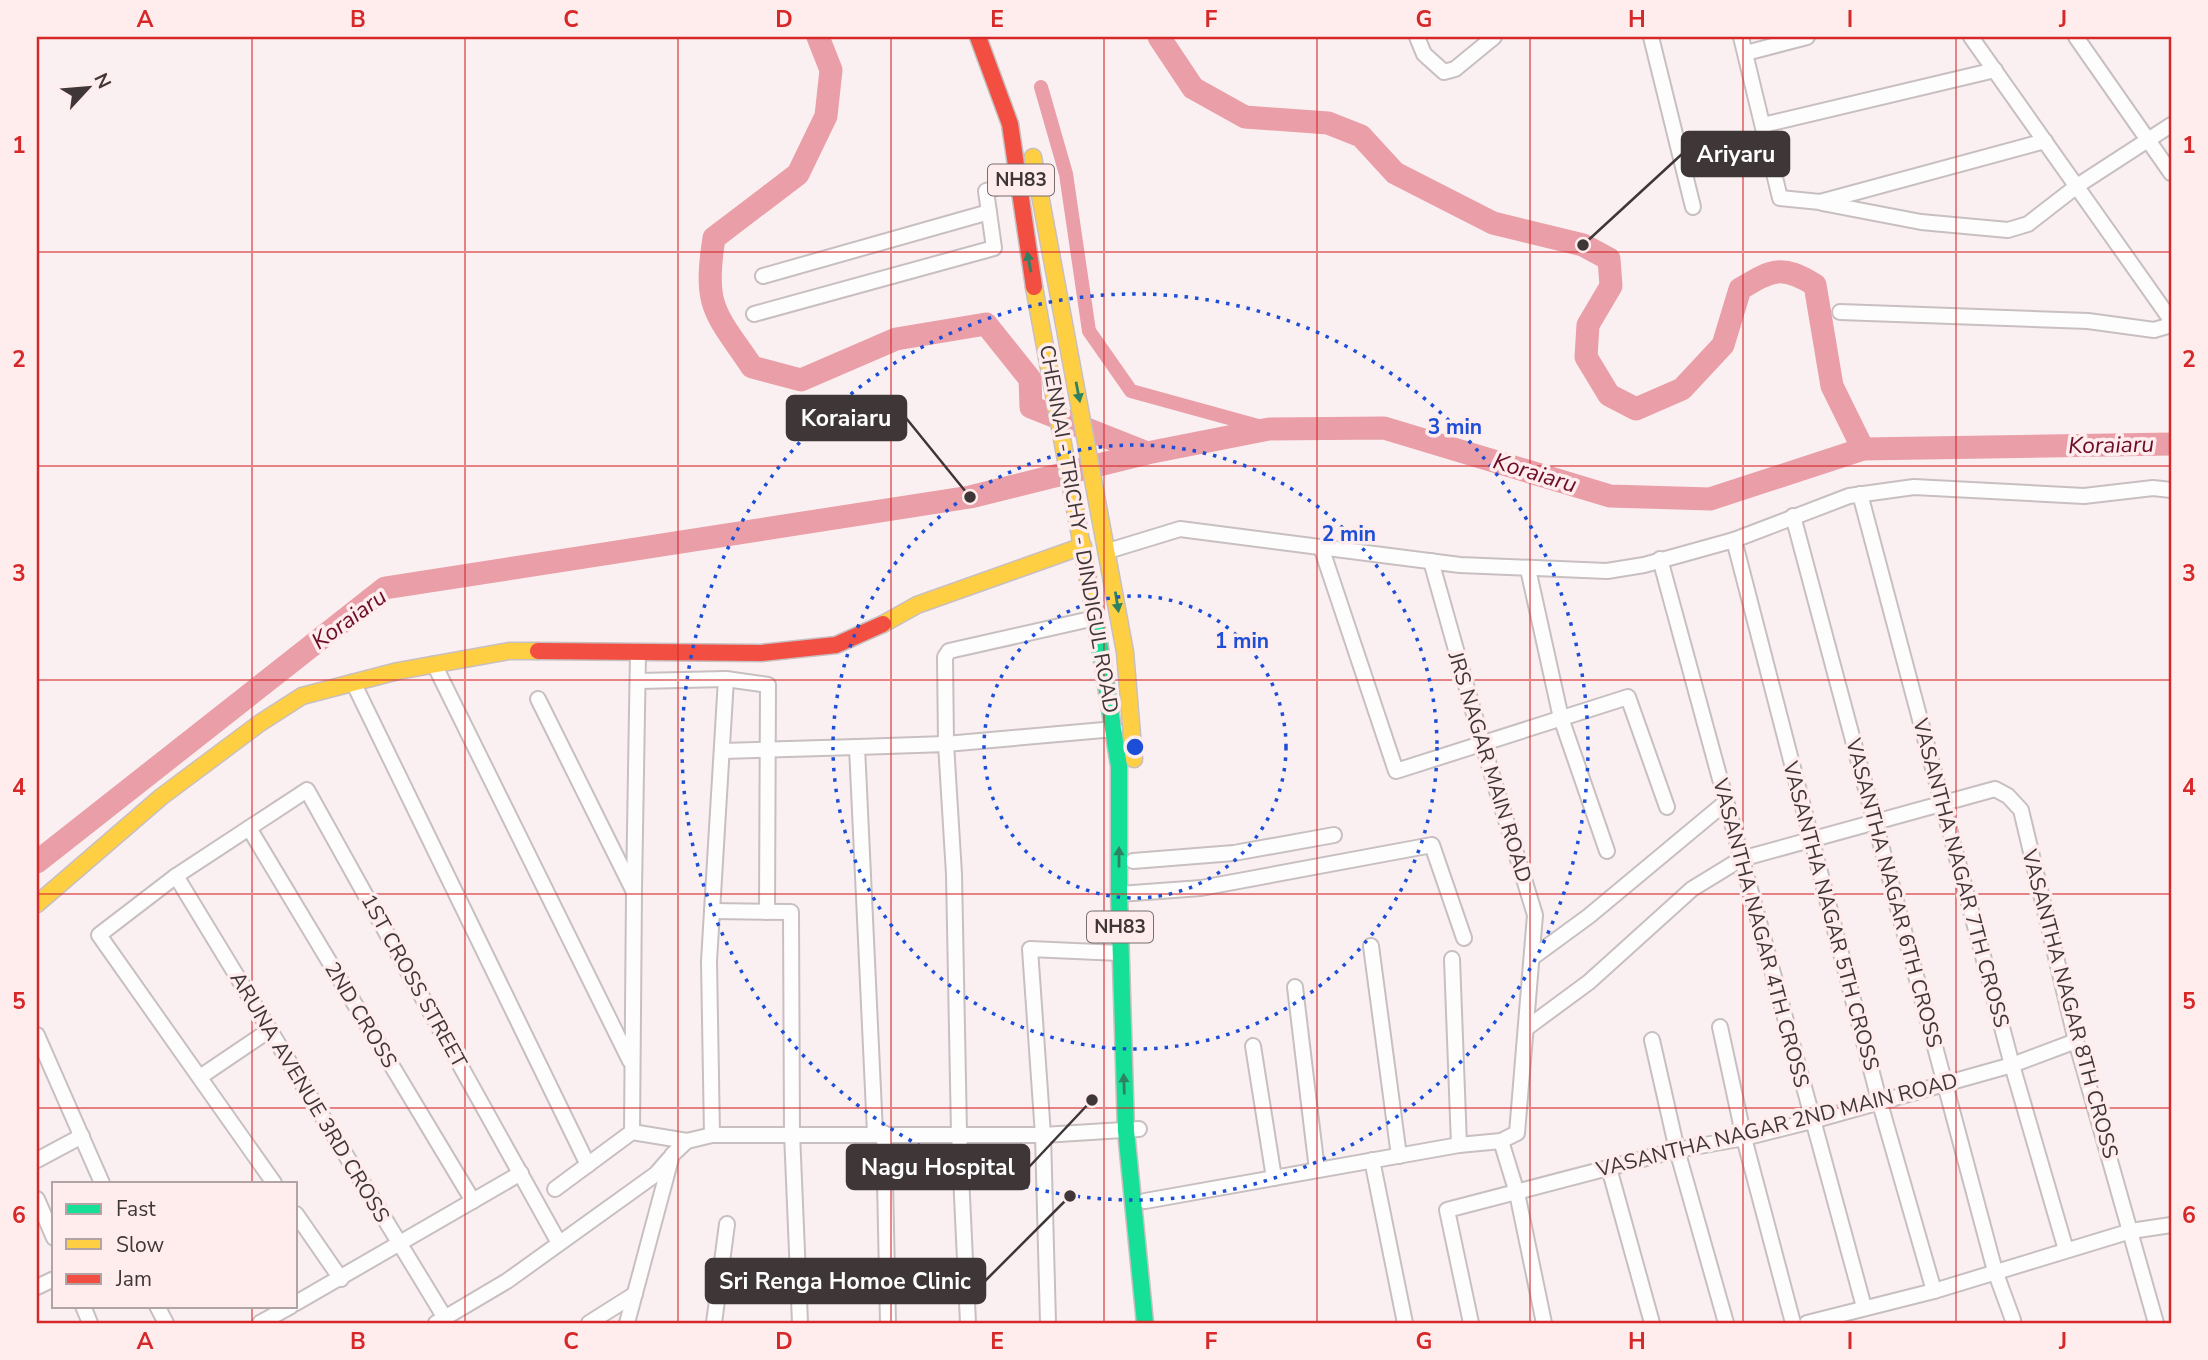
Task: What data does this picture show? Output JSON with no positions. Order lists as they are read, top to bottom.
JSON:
{
  "streets": {
    "main road": ["NH83", "CHENNAI - TRICHY - DINDIGUL ROAD"],
    "street": [
      "JRS NAGAR MAIN ROAD",
      "VASANTHA NAGAR 7TH CROSS",
      "VASANTHA NAGAR 6TH CROSS",
      "VASANTHA NAGAR 5TH CROSS",
      "VASANTHA NAGAR 4TH CROSS",
      "1ST CROSS STREET",
      "VASANTHA NAGAR 8TH CROSS",
      "2ND CROSS",
      "ARUNA AVENUE 3RD CROSS",
      "VASANTHA NAGAR 2ND MAIN ROAD"
    ]
  },
  "crossings": [
    ["VASANTHA NAGAR 7TH CROSS", "VASANTHA NAGAR 8TH CROSS"],
    ["VASANTHA NAGAR 7TH CROSS", "VASANTHA NAGAR 2ND MAIN ROAD"],
    ["VASANTHA NAGAR 6TH CROSS", "VASANTHA NAGAR 2ND MAIN ROAD"],
    ["VASANTHA NAGAR 5TH CROSS", "VASANTHA NAGAR 2ND MAIN ROAD"],
    ["VASANTHA NAGAR 4TH CROSS", "VASANTHA NAGAR 2ND MAIN ROAD"],
    ["1ST CROSS STREET", "2ND CROSS"],
    ["VASANTHA NAGAR 8TH CROSS", "VASANTHA NAGAR 2ND MAIN ROAD"]
  ],
  "water": ["Koraiaru"],
  "places": [
    "Ariyaru",
    "Koraiaru",
    "Nagu Hospital",
    "Sri Renga Homoe Clinic"
  ],
  "legend": ["Fast", "Slow", "Jam"],
  "north": "top right",
  "grid": {
    "columns": [
      "A",
      "B",
      "C",
      "D",
      "E",
      "F",
      "G",
      "H",
      "I",
      "J"
    ],
    "rows": [
      "1",
      "2",
      "3",
      "4",
      "5",
      "6"
    ]
  },
  "rings": ["3 min", "2 min", "1 min"]
}
